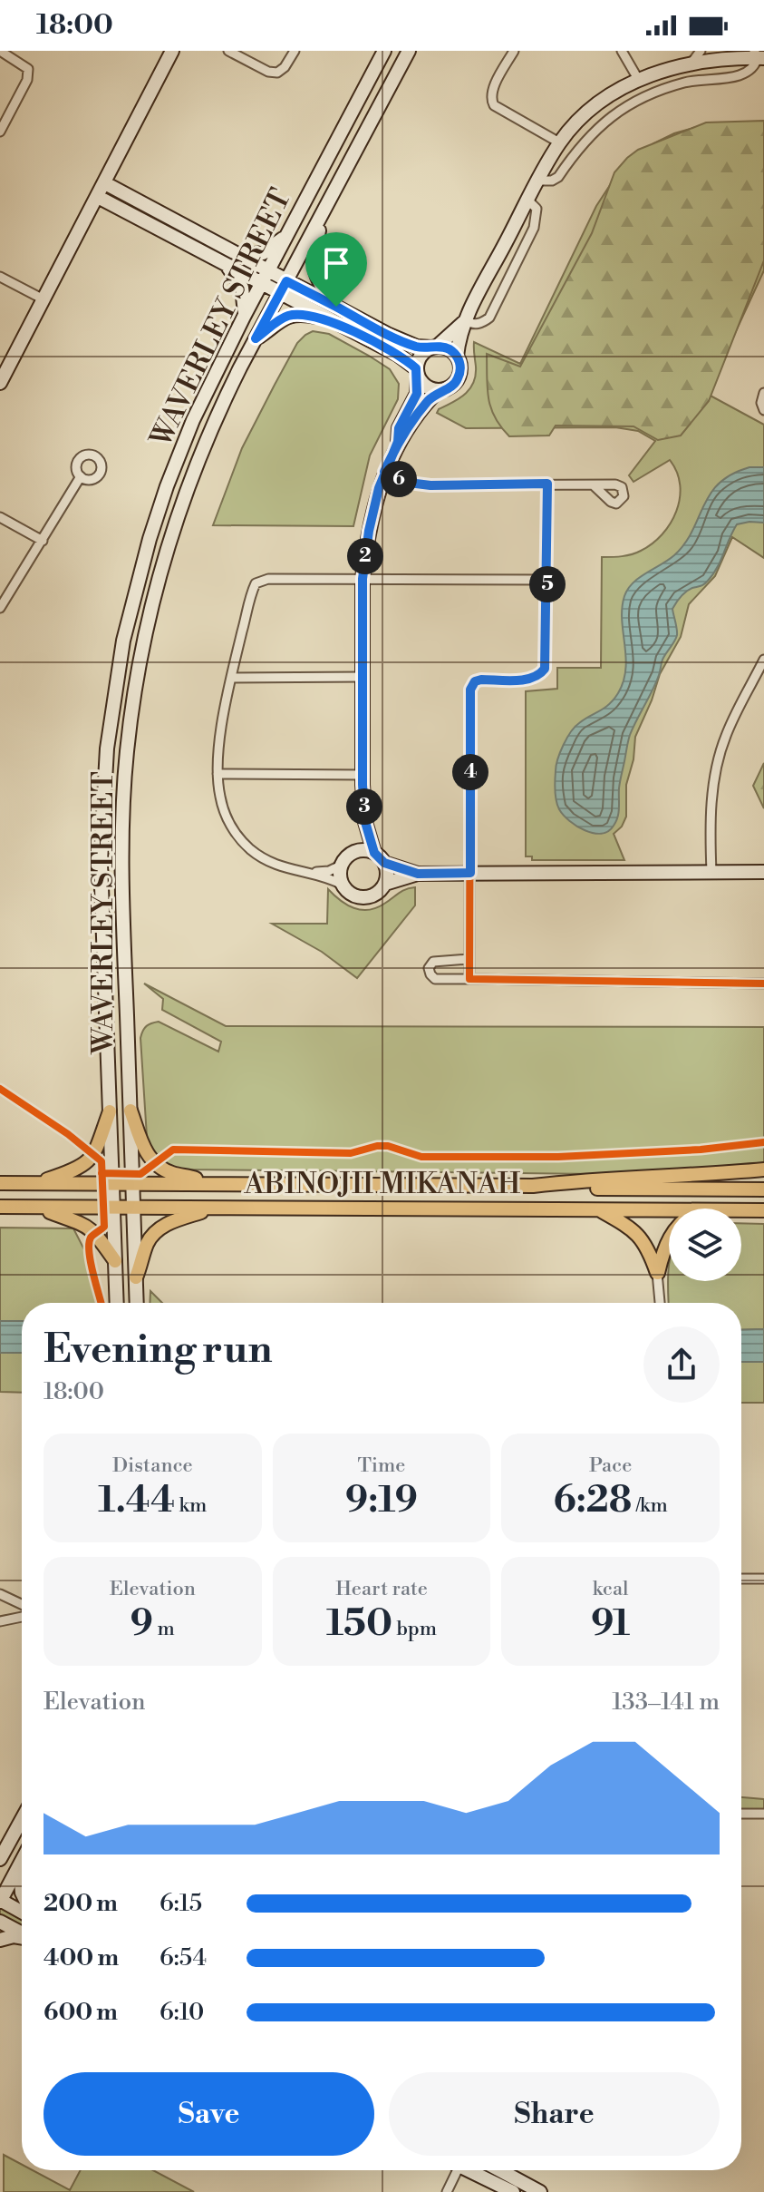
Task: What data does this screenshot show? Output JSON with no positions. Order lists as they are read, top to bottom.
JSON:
{
  "streets": {
    "main road": ["WAVERLEY STREET", "ABINOJII MIKANAH"]
  },
  "crossings": [
    ["WAVERLEY STREET", "ABINOJII MIKANAH"]
  ],
  "page": {
    "status": "18:00",
    "pins": [
      "6",
      "2",
      "5",
      "4",
      "3"
    ],
    "heading": ["Evening run", "18:00"],
    "stats": [
      ["Distance", "1.44 km"],
      ["Time", "9:19"],
      ["Pace", "6:28 /km"],
      ["Elevation", "9 m"],
      ["Heart rate", "150 bpm"],
      ["kcal", "91"]
    ],
    "chart": ["Elevation", "133–141 m"],
    "list": [
      {
        "name": "200 m",
        "note": "6:15"
      },
      {
        "name": "400 m",
        "note": "6:54"
      },
      {
        "name": "600 m",
        "note": "6:10"
      }
    ],
    "buttons": ["Save", "Share"]
  }
}
